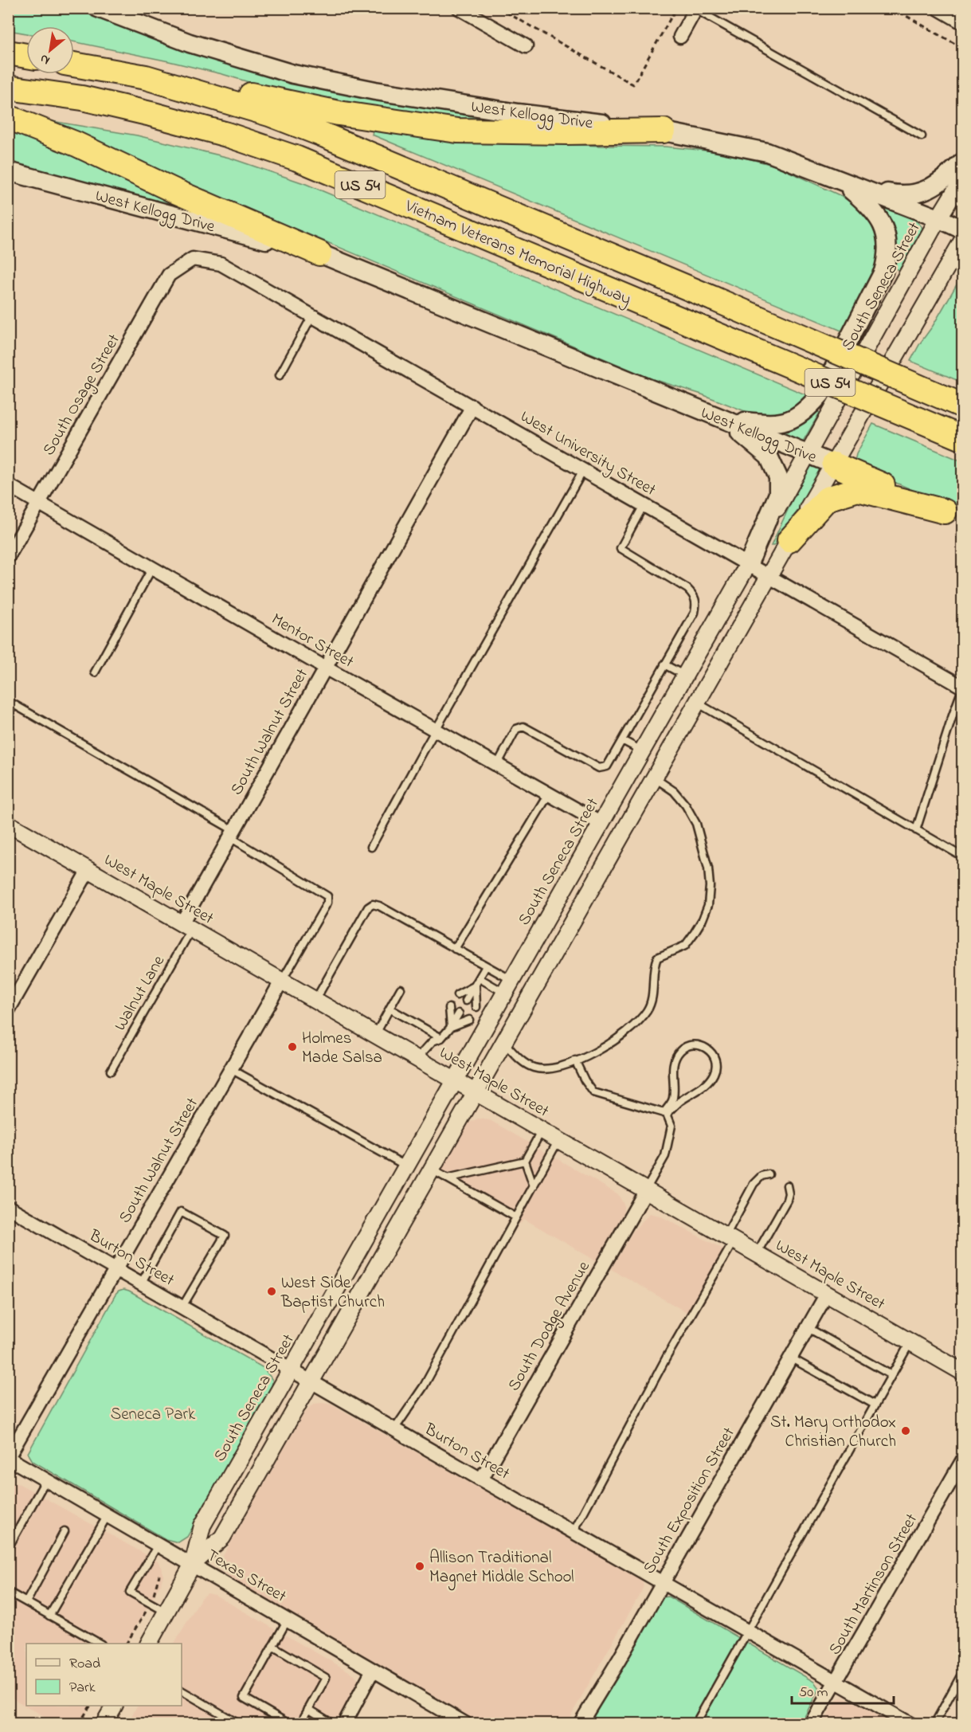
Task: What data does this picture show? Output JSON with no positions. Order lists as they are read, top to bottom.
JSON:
{
  "streets": {
    "highway": ["US 54", "Vietnam Veterans Memorial Highway"],
    "main road": ["West Kellogg Drive"],
    "street": [
      "South Seneca Street",
      "South Osage Street",
      "West University Street",
      "Mentor Street",
      "South Walnut Street",
      "West Maple Street",
      "Burton Street",
      "South Dodge Avenue",
      "South Exposition Street",
      "Texas Street",
      "South Martinson Street"
    ],
    "lane": ["Walnut Lane"]
  },
  "crossings": [
    ["West Kellogg Drive", "South Seneca Street"],
    ["South Seneca Street", "West University Street"],
    ["South Seneca Street", "Mentor Street"],
    ["South Seneca Street", "West Maple Street"],
    ["South Seneca Street", "Burton Street"],
    ["South Seneca Street", "Texas Street"],
    ["South Osage Street", "West University Street"],
    ["South Osage Street", "Mentor Street"],
    ["West University Street", "South Walnut Street"],
    ["Mentor Street", "South Walnut Street"],
    ["South Walnut Street", "West Maple Street"],
    ["South Walnut Street", "Walnut Lane"],
    ["South Walnut Street", "Burton Street"],
    ["South Walnut Street", "Texas Street"],
    ["West Maple Street", "Walnut Lane"],
    ["West Maple Street", "South Dodge Avenue"],
    ["West Maple Street", "South Exposition Street"],
    ["Burton Street", "South Dodge Avenue"],
    ["Burton Street", "South Exposition Street"],
    ["Burton Street", "South Martinson Street"]
  ],
  "parks": ["Seneca Park"],
  "places": [
    "Holmes Made Salsa",
    "West Side Baptist Church",
    "St. Mary Orthodox Christian Church",
    "Allison Traditional Magnet Middle School"
  ],
  "legend": ["Road", "Park"],
  "scale_bar": "50 m",
  "north": "bottom left"
}
